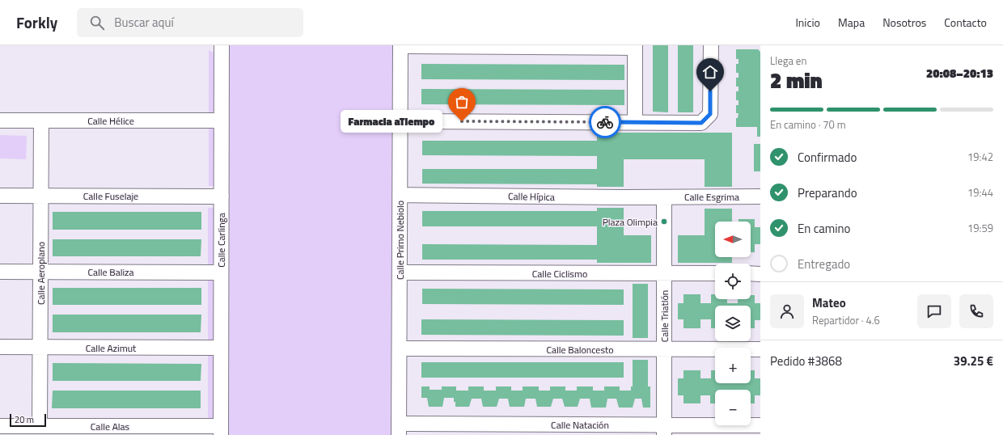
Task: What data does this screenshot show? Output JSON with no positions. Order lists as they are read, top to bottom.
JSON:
{
  "streets": {
    "street": [
      "Calle Hélice",
      "Calle Fuselaje",
      "Calle Hípica",
      "Calle Esgrima",
      "Calle Carlinga",
      "Calle Primo Nebiolo",
      "Calle Baliza",
      "Calle Aeroplano",
      "Calle Ciclismo",
      "Calle Triatlón",
      "Calle Azimut",
      "Calle Baloncesto",
      "Calle Natación",
      "Calle Alas"
    ]
  },
  "crossings": [
    ["Calle Hélice", "Calle Carlinga"],
    ["Calle Hélice", "Calle Aeroplano"],
    ["Calle Fuselaje", "Calle Carlinga"],
    ["Calle Fuselaje", "Calle Aeroplano"],
    ["Calle Hípica", "Calle Esgrima"],
    ["Calle Hípica", "Calle Primo Nebiolo"],
    ["Calle Hípica", "Calle Triatlón"],
    ["Calle Esgrima", "Calle Triatlón"],
    ["Calle Carlinga", "Calle Baliza"],
    ["Calle Carlinga", "Calle Azimut"],
    ["Calle Carlinga", "Calle Alas"],
    ["Calle Primo Nebiolo", "Calle Ciclismo"],
    ["Calle Primo Nebiolo", "Calle Baloncesto"],
    ["Calle Primo Nebiolo", "Calle Natación"],
    ["Calle Baliza", "Calle Aeroplano"],
    ["Calle Aeroplano", "Calle Azimut"],
    ["Calle Aeroplano", "Calle Alas"],
    ["Calle Ciclismo", "Calle Triatlón"],
    ["Calle Triatlón", "Calle Baloncesto"],
    ["Calle Triatlón", "Calle Natación"]
  ],
  "places": ["Farmacia aTiempo", "Plaza Olimpia"],
  "scale_bar": "20 m",
  "north": "left",
  "page": {
    "header": "Forkly",
    "search": "Buscar aquí",
    "nav": [
      "Inicio",
      "Mapa",
      "Nosotros",
      "Contacto"
    ],
    "heading": ["2 min", "Llega en", "20:08–20:13"],
    "panel": [
      "Mateo",
      "Repartidor · 4.6",
      "Pedido #3868",
      "39.25 €"
    ],
    "bar": "En camino · 70 m",
    "bubble": "Farmacia aTiempo",
    "list": [
      ["Confirmado", "19:42"],
      ["Preparando", "19:44"],
      ["En camino", "19:59"],
      "Entregado"
    ],
    "map_buttons": ["+", "−"],
    "scale": "20 m"
  }
}
